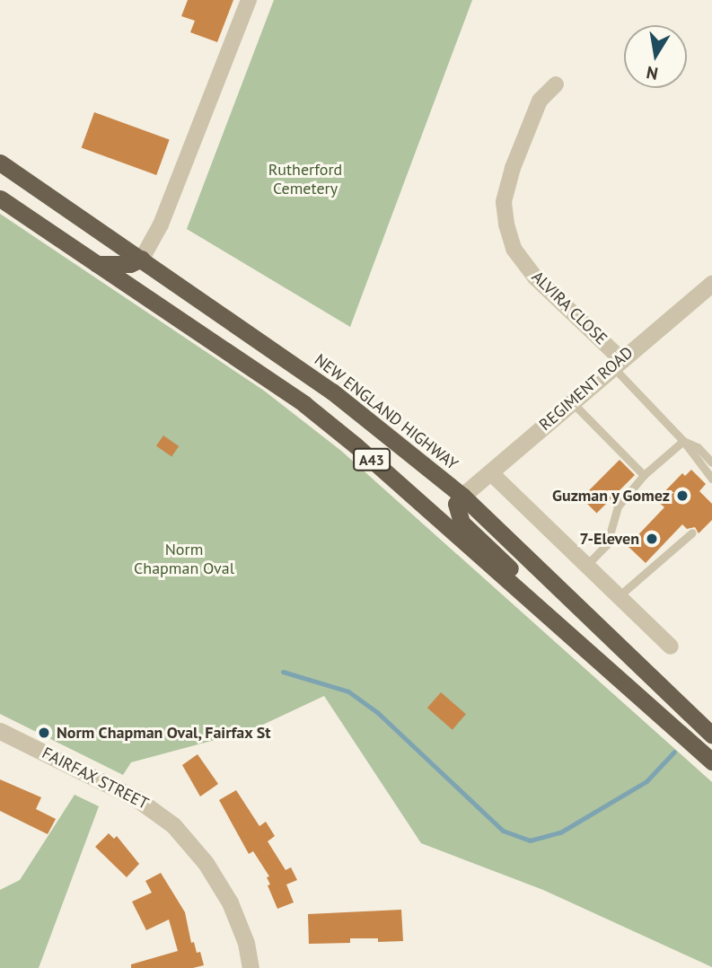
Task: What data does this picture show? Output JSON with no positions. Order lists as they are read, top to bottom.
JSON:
{
  "streets": {
    "highway": ["NEW ENGLAND HIGHWAY", "A43"],
    "street": ["ALVIRA CLOSE", "REGIMENT ROAD", "FAIRFAX STREET"]
  },
  "crossings": [
    ["ALVIRA CLOSE", "REGIMENT ROAD"],
    ["REGIMENT ROAD", "NEW ENGLAND HIGHWAY"]
  ],
  "parks": ["Rutherford Cemetery", "Norm Chapman Oval"],
  "places": ["Guzman y Gomez", "7-Eleven", "Norm Chapman Oval, Fairfax St"],
  "north": "bottom"
}
